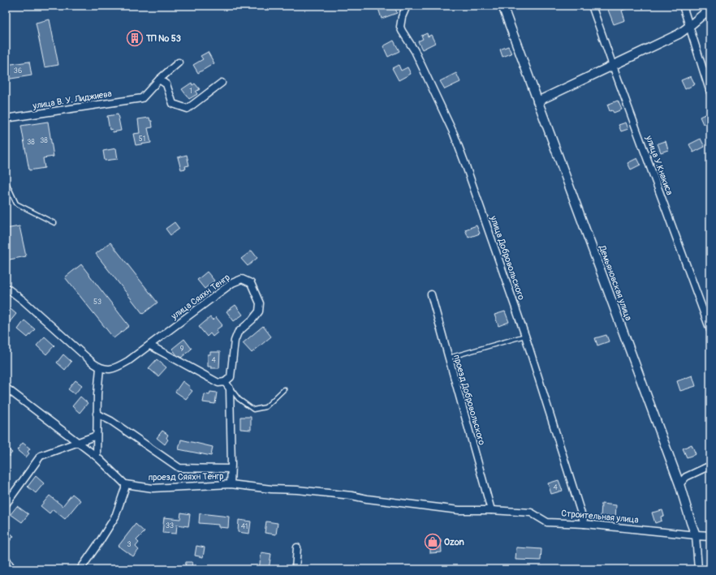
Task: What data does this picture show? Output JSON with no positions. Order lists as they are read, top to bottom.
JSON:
{
  "streets": {
    "street": [
      "улица В. У. Лиджиева",
      "улица У.Кнакиса",
      "улица Добровольского",
      "Демьяновская улица",
      "улица Сяяхн Тенгр",
      "проезд Добровольского",
      "проезд Сяяхн Тенгр",
      "Строительная улица"
    ]
  },
  "crossings": [
    ["улица Добровольского", "Строительная улица"],
    ["Демьяновская улица", "Строительная улица"],
    ["проезд Добровольского", "проезд Сяяхн Тенгр"],
    ["проезд Добровольского", "Строительная улица"],
    ["проезд Сяяхн Тенгр", "Строительная улица"]
  ],
  "places": {
    "building": ["ТП № 53"],
    "shop": ["Ozon"]
  },
  "house_numbers": [
    "36",
    "1",
    "51",
    "38",
    "38",
    "53",
    "9",
    "4",
    "4",
    "33",
    "41",
    "3"
  ]
}
